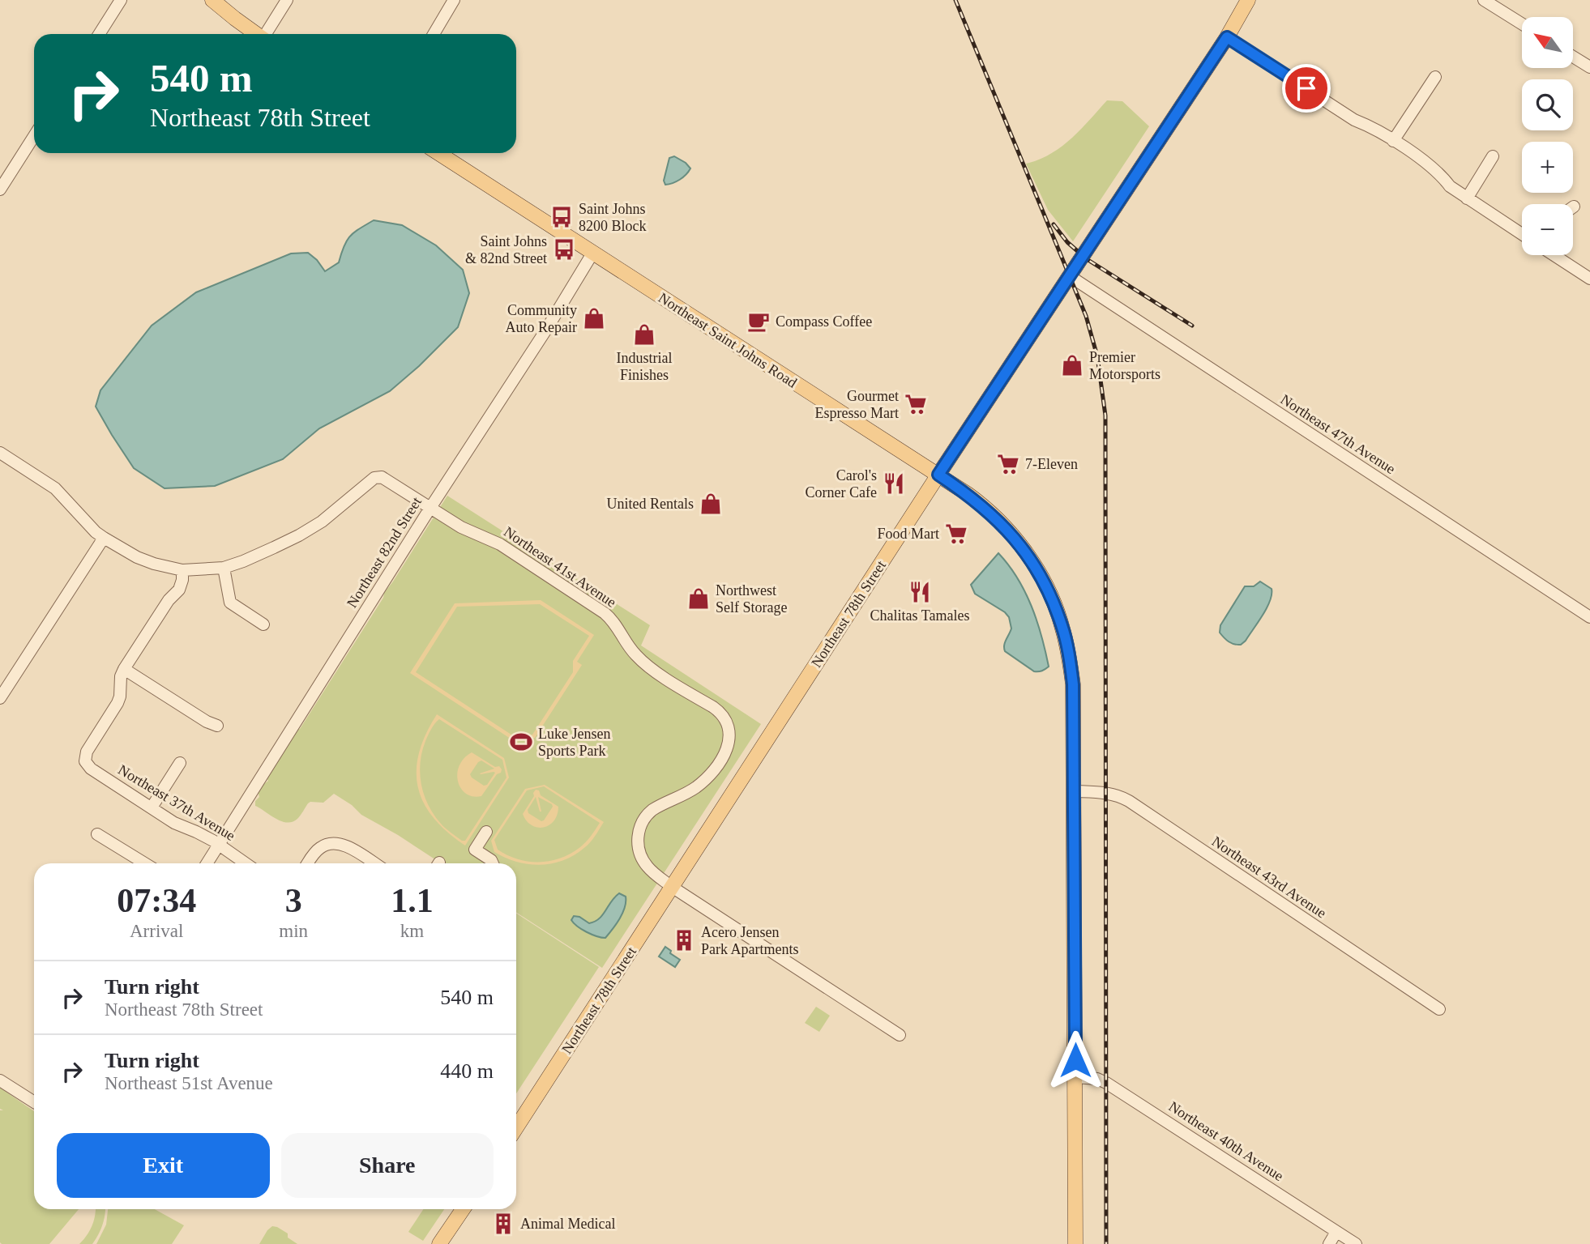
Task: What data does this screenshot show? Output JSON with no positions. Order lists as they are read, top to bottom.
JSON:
{
  "streets": {
    "main road": ["Northeast Saint Johns Road", "Northeast 78th Street"],
    "street": [
      "Northeast 47th Avenue",
      "Northeast 82nd Street",
      "Northeast 41st Avenue",
      "Northeast 37th Avenue",
      "Northeast 43rd Avenue",
      "Northeast 40th Avenue"
    ]
  },
  "crossings": [
    ["Northeast Saint Johns Road", "Northeast 82nd Street"],
    ["Northeast Saint Johns Road", "Northeast 78th Street"],
    ["Northeast Saint Johns Road", "Northeast 43rd Avenue"],
    ["Northeast Saint Johns Road", "Northeast 40th Avenue"],
    ["Northeast 47th Avenue", "Northeast 78th Street"],
    ["Northeast 82nd Street", "Northeast 41st Avenue"],
    ["Northeast 82nd Street", "Northeast 37th Avenue"],
    ["Northeast 41st Avenue", "Northeast 78th Street"]
  ],
  "places": {
    "bus stop": ["Saint Johns 8200 Block", "Saint Johns & 82nd Street"],
    "shop": [
      "Community Auto Repair",
      "Industrial Finishes",
      "Premier Motorsports",
      "United Rentals",
      "Northwest Self Storage"
    ],
    "cafe": ["Compass Coffee"],
    "supermarket": ["Gourmet Espresso Mart", "7-Eleven", "Food Mart"],
    "restaurant": ["Carol's Corner Cafe", "Chalitas Tamales"],
    "sports": ["Luke Jensen Sports Park"],
    "building": ["Acero Jensen Park Apartments", "Animal Medical"]
  },
  "north": "top left",
  "page": {
    "map_buttons": ["+", "−"],
    "turn": ["540 m", "Northeast 78th Street"],
    "eta": [
      "07:34",
      "Arrival",
      "3",
      "min",
      "1.1",
      "km"
    ],
    "list": [
      {
        "name": "Turn right",
        "note": "Northeast 78th Street",
        "value": "540 m"
      },
      {
        "name": "Turn right",
        "note": "Northeast 51st Avenue",
        "value": "440 m"
      }
    ],
    "buttons": ["Exit", "Share"]
  }
}
